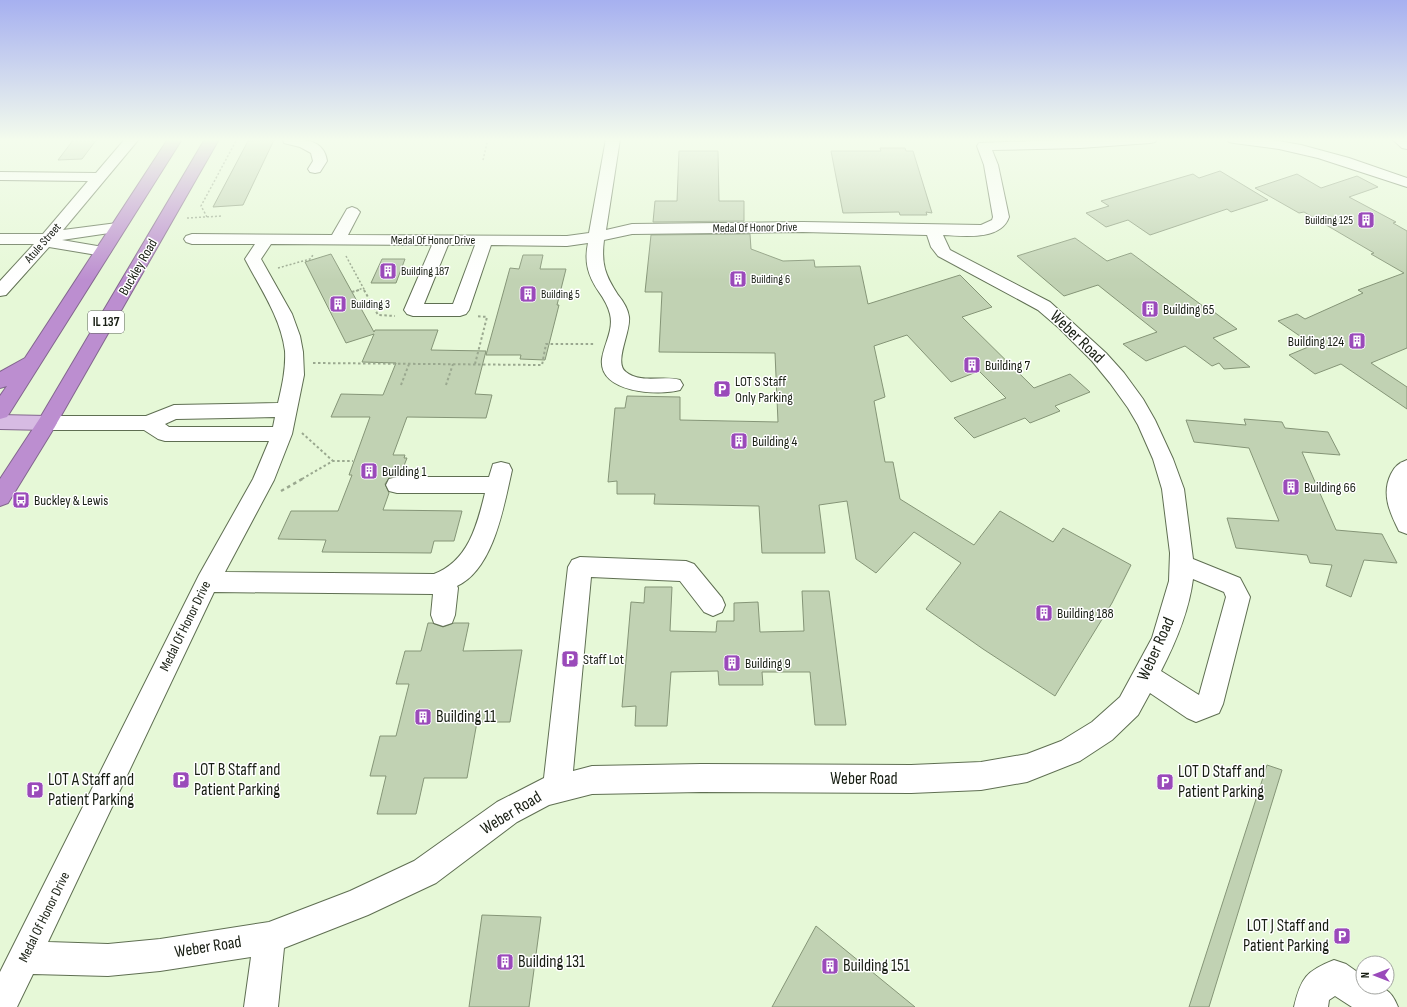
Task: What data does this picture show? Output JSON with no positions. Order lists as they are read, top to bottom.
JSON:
{
  "streets": {
    "highway": ["Buckley Road", "IL 137"],
    "street": ["Medal Of Honor Drive", "Atule Street", "Weber Road"]
  },
  "crossings": [
    ["Medal Of Honor Drive", "Weber Road"]
  ],
  "places": {
    "building": [
      "Building 125",
      "Building 187",
      "Building 6",
      "Building 5",
      "Building 3",
      "Building 65",
      "Building 124",
      "Building 7",
      "Building 4",
      "Building 1",
      "Building 66",
      "Building 188",
      "Building 9",
      "Building 11",
      "Building 131",
      "Building 151"
    ],
    "parking": [
      "LOT S Staff Only Parking",
      "Staff Lot",
      "LOT B Staff and Patient Parking",
      "LOT D Staff and Patient Parking",
      "LOT A Staff and Patient Parking",
      "LOT J Staff and Patient Parking"
    ],
    "bus stop": ["Buckley & Lewis"]
  },
  "north": "left"
}
